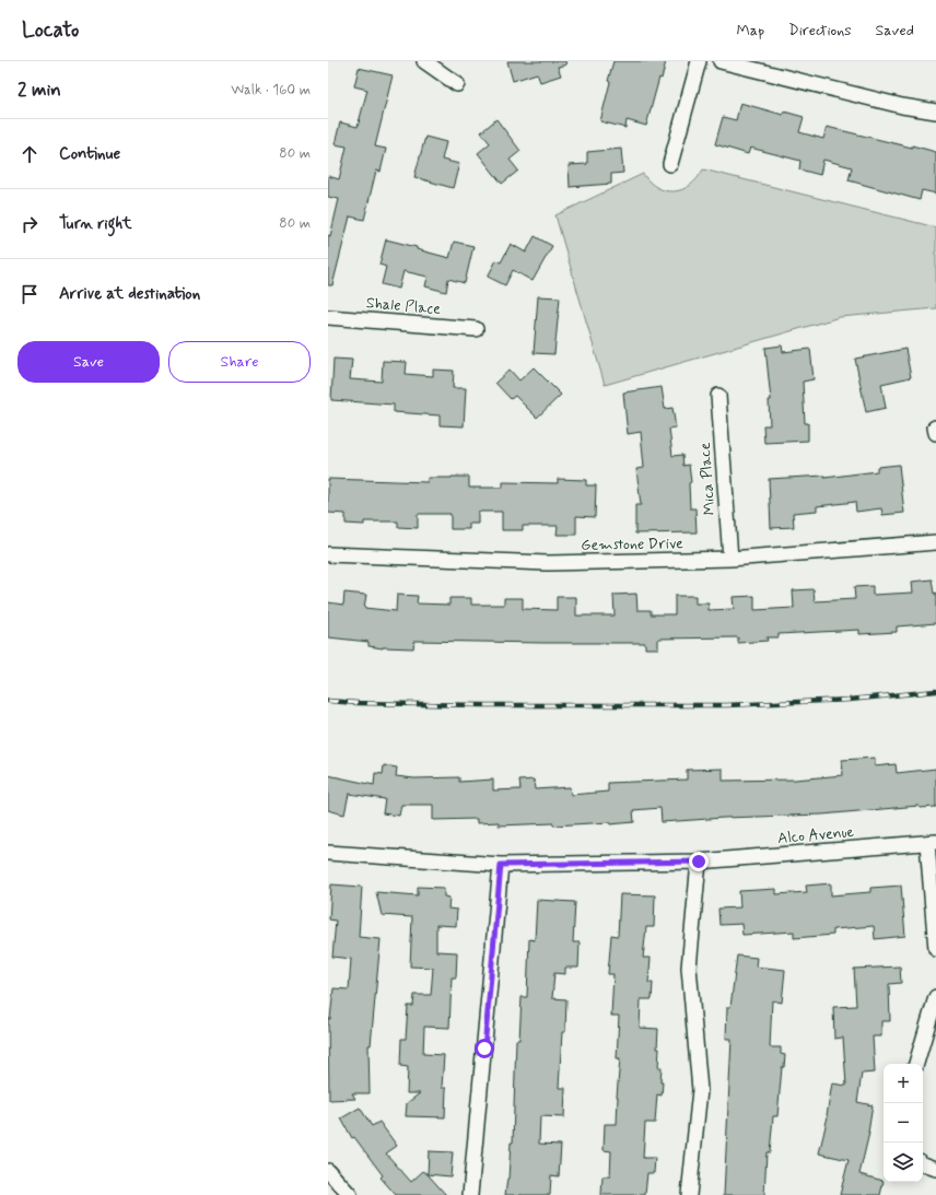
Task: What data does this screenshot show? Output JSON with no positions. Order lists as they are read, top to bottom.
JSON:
{
  "streets": {
    "street": [
      "Shale Place",
      "Mica Place",
      "Gemstone Drive",
      "Alco Avenue"
    ]
  },
  "crossings": [
    ["Mica Place", "Gemstone Drive"]
  ],
  "page": {
    "header": "Locato",
    "nav": ["Map", "Directions", "Saved"],
    "heading": ["2 min", "Walk · 160 m"],
    "list": [
      ["Continue", "80 m"],
      ["Turn right", "80 m"],
      "Arrive at destination"
    ],
    "buttons": ["Save", "Share"],
    "map_buttons": ["+", "−"]
  }
}
